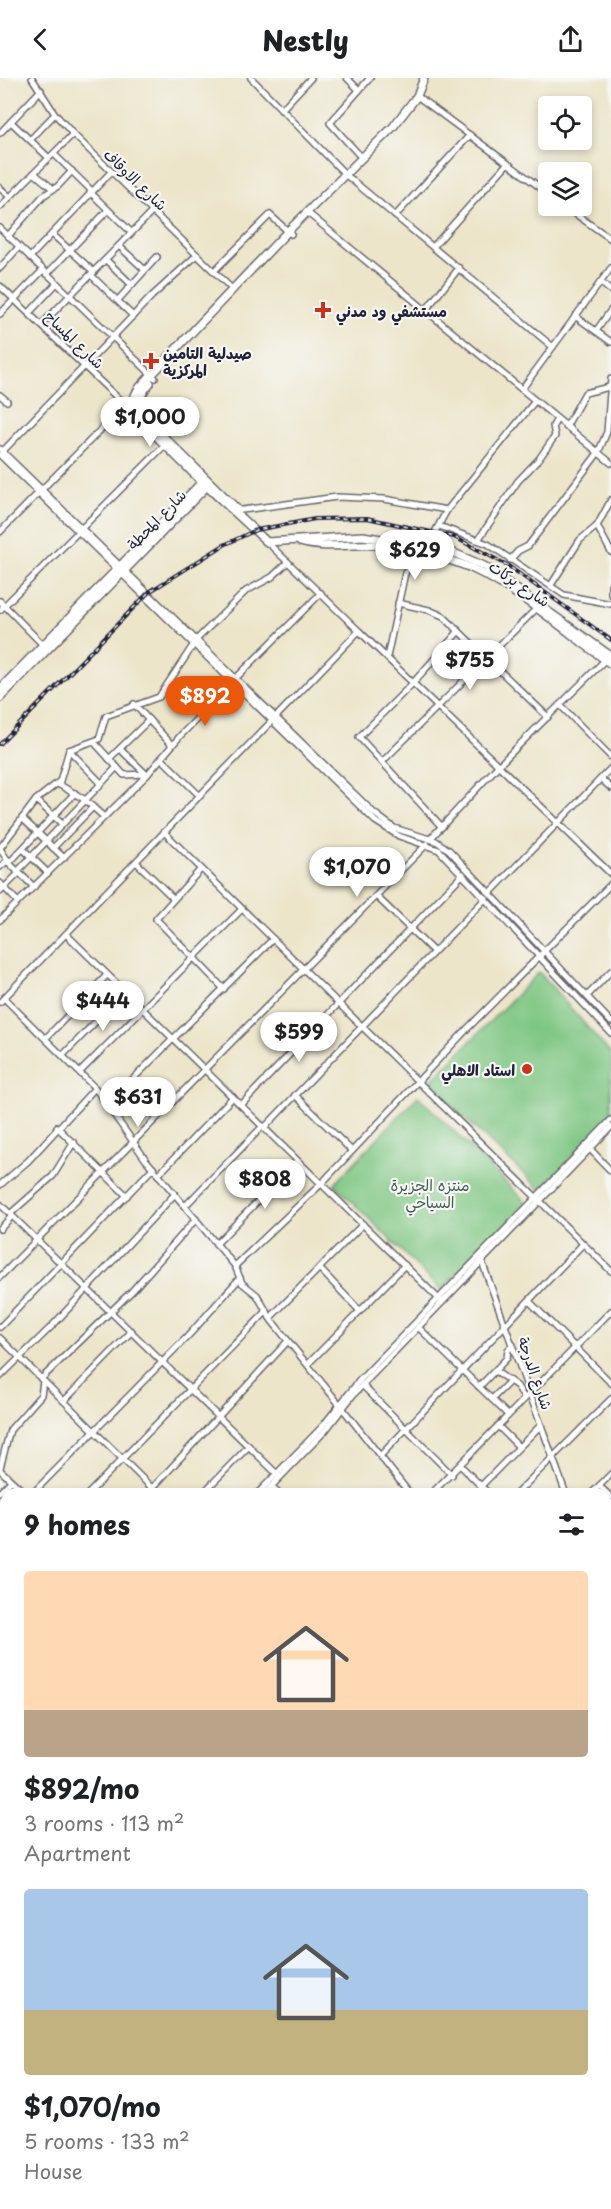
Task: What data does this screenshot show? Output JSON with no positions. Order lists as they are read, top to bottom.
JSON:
{
  "streets": {
    "main road": ["شارع المحطة", "شارع بركات"],
    "street": ["شارع الاوقاف", "شارع المساح", "شارع الدرجة"]
  },
  "parks": ["منتزه الجزيرة السياحي"],
  "places": {
    "health": ["مستشفي ود مدني", "صيدلية التامين المركزية"],
    "other": ["استاد الاهلي"]
  },
  "page": {
    "header": "Nestly",
    "price": [
      "$1,000",
      "$629",
      "$755",
      "$892",
      "$1,070",
      "$444",
      "$599",
      "$631",
      "$808"
    ],
    "heading": "9 homes",
    "list": [
      {
        "name": "$892/mo",
        "note": "3 rooms · 113 m² · Apartment"
      },
      {
        "name": "$1,070/mo",
        "note": "5 rooms · 133 m² · House"
      }
    ]
  }
}
